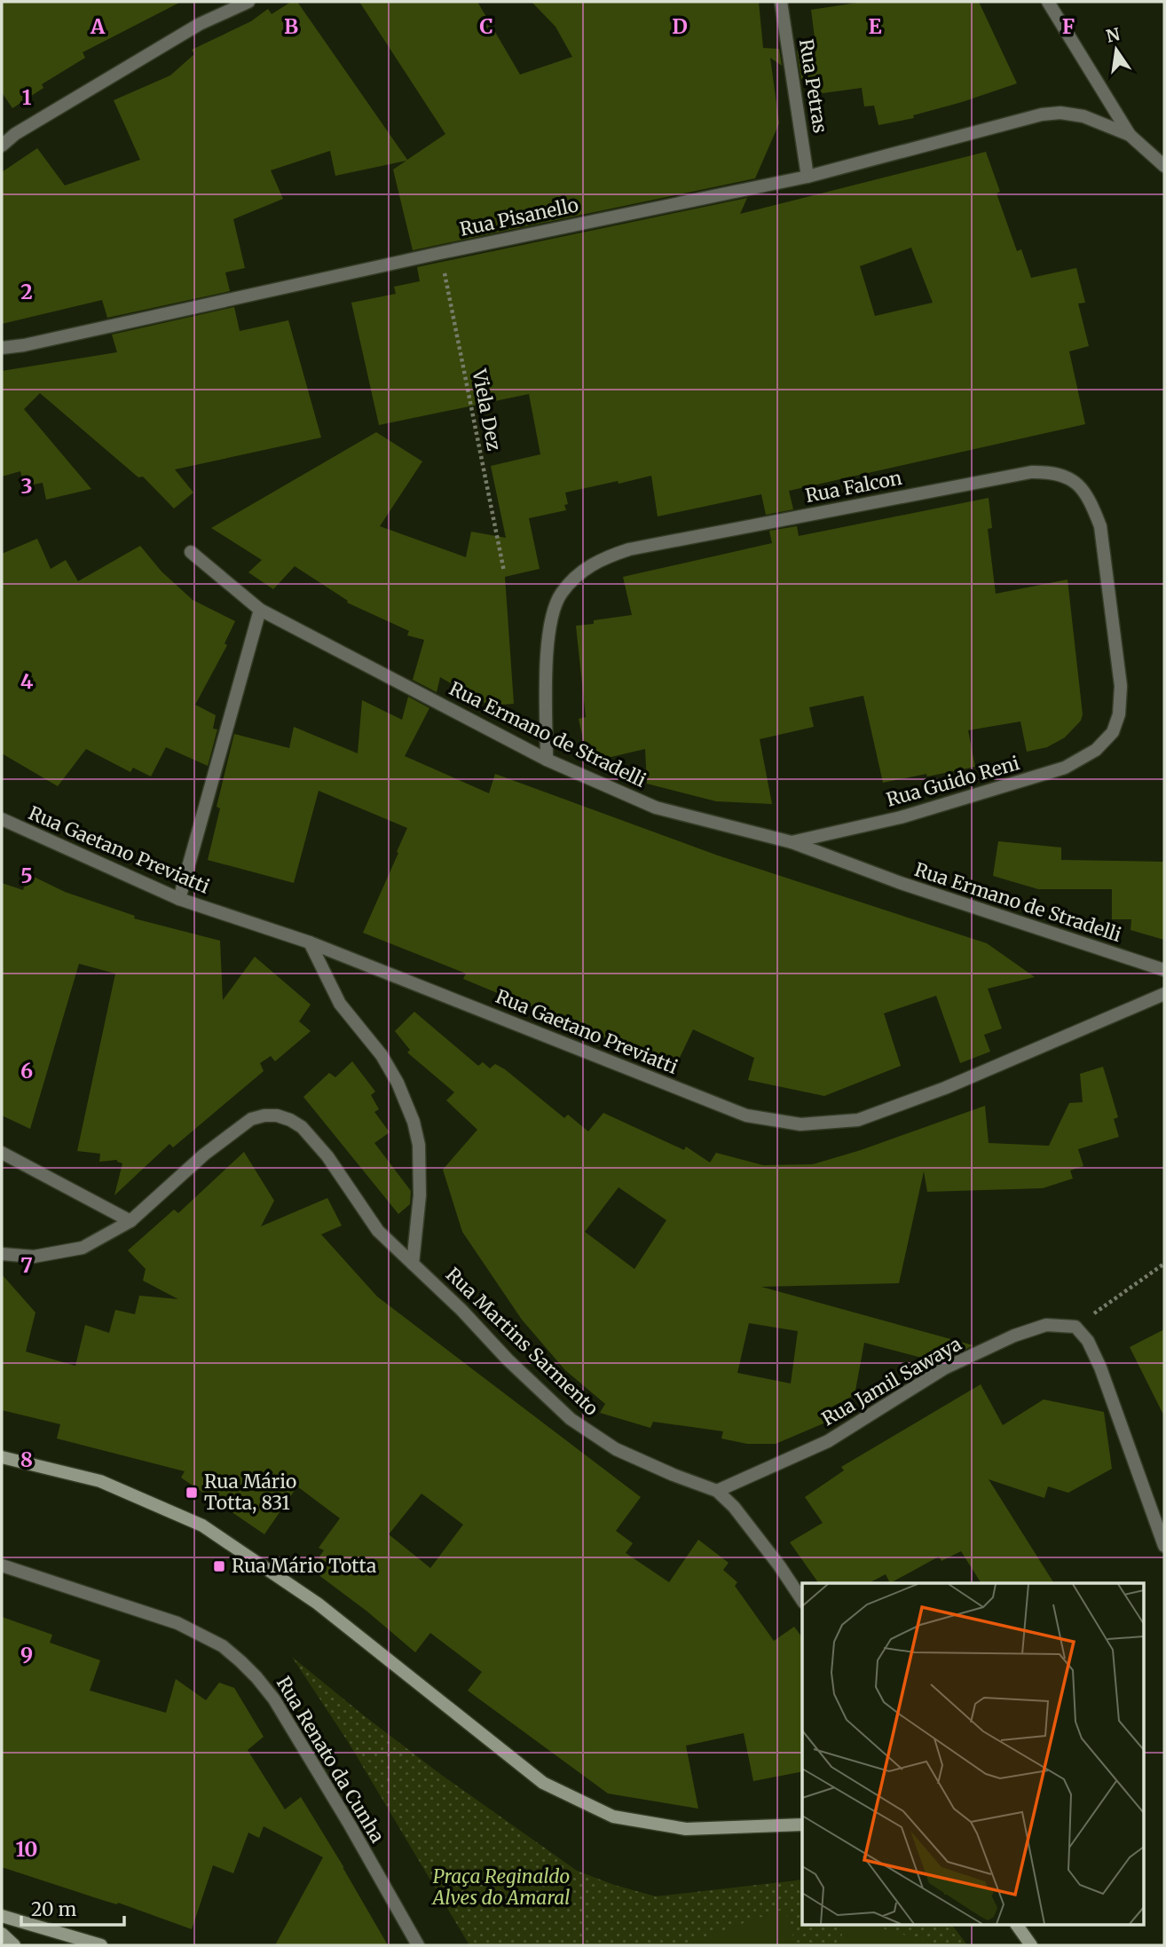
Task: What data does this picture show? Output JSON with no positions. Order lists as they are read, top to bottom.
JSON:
{
  "streets": {
    "street": [
      "Rua Petras",
      "Rua Pisanello",
      "Rua Falcon",
      "Rua Ermano de Stradelli",
      "Rua Guido Reni",
      "Rua Gaetano Previatti",
      "Rua Martins Sarmento",
      "Rua Jamil Sawaya",
      "Rua Renato da Cunha"
    ],
    "path": ["Viela Dez"]
  },
  "crossings": [
    ["Rua Petras", "Rua Pisanello"],
    ["Rua Pisanello", "Viela Dez"],
    ["Rua Falcon", "Rua Ermano de Stradelli"],
    ["Rua Falcon", "Rua Guido Reni"],
    ["Rua Ermano de Stradelli", "Rua Guido Reni"],
    ["Rua Martins Sarmento", "Rua Jamil Sawaya"]
  ],
  "parks": ["Praça Reginaldo Alves do Amaral"],
  "places": {
    "transit": ["Rua Mário Totta, 831", "Rua Mário Totta"]
  },
  "scale_bar": "20 m",
  "north": "top",
  "grid": {
    "columns": [
      "A",
      "B",
      "C",
      "D",
      "E",
      "F"
    ],
    "rows": [
      "1",
      "2",
      "3",
      "4",
      "5",
      "6",
      "7",
      "8",
      "9",
      "10"
    ]
  }
}
